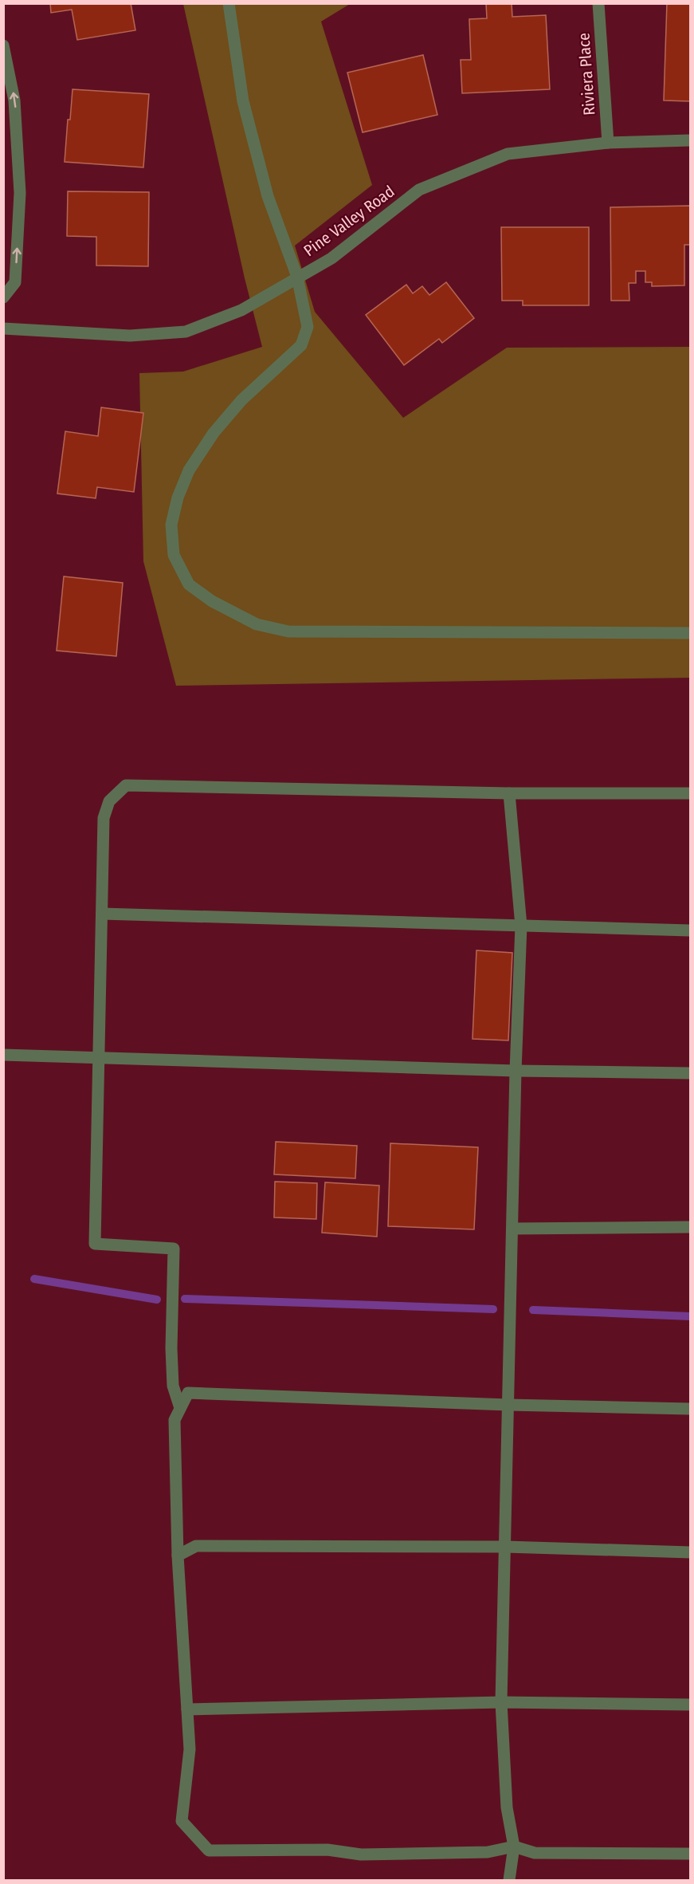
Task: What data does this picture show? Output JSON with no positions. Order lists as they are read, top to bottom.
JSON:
{
  "streets": {
    "street": ["Riviera Place", "Pine Valley Road"]
  },
  "crossings": [
    ["Riviera Place", "Pine Valley Road"]
  ]
}
